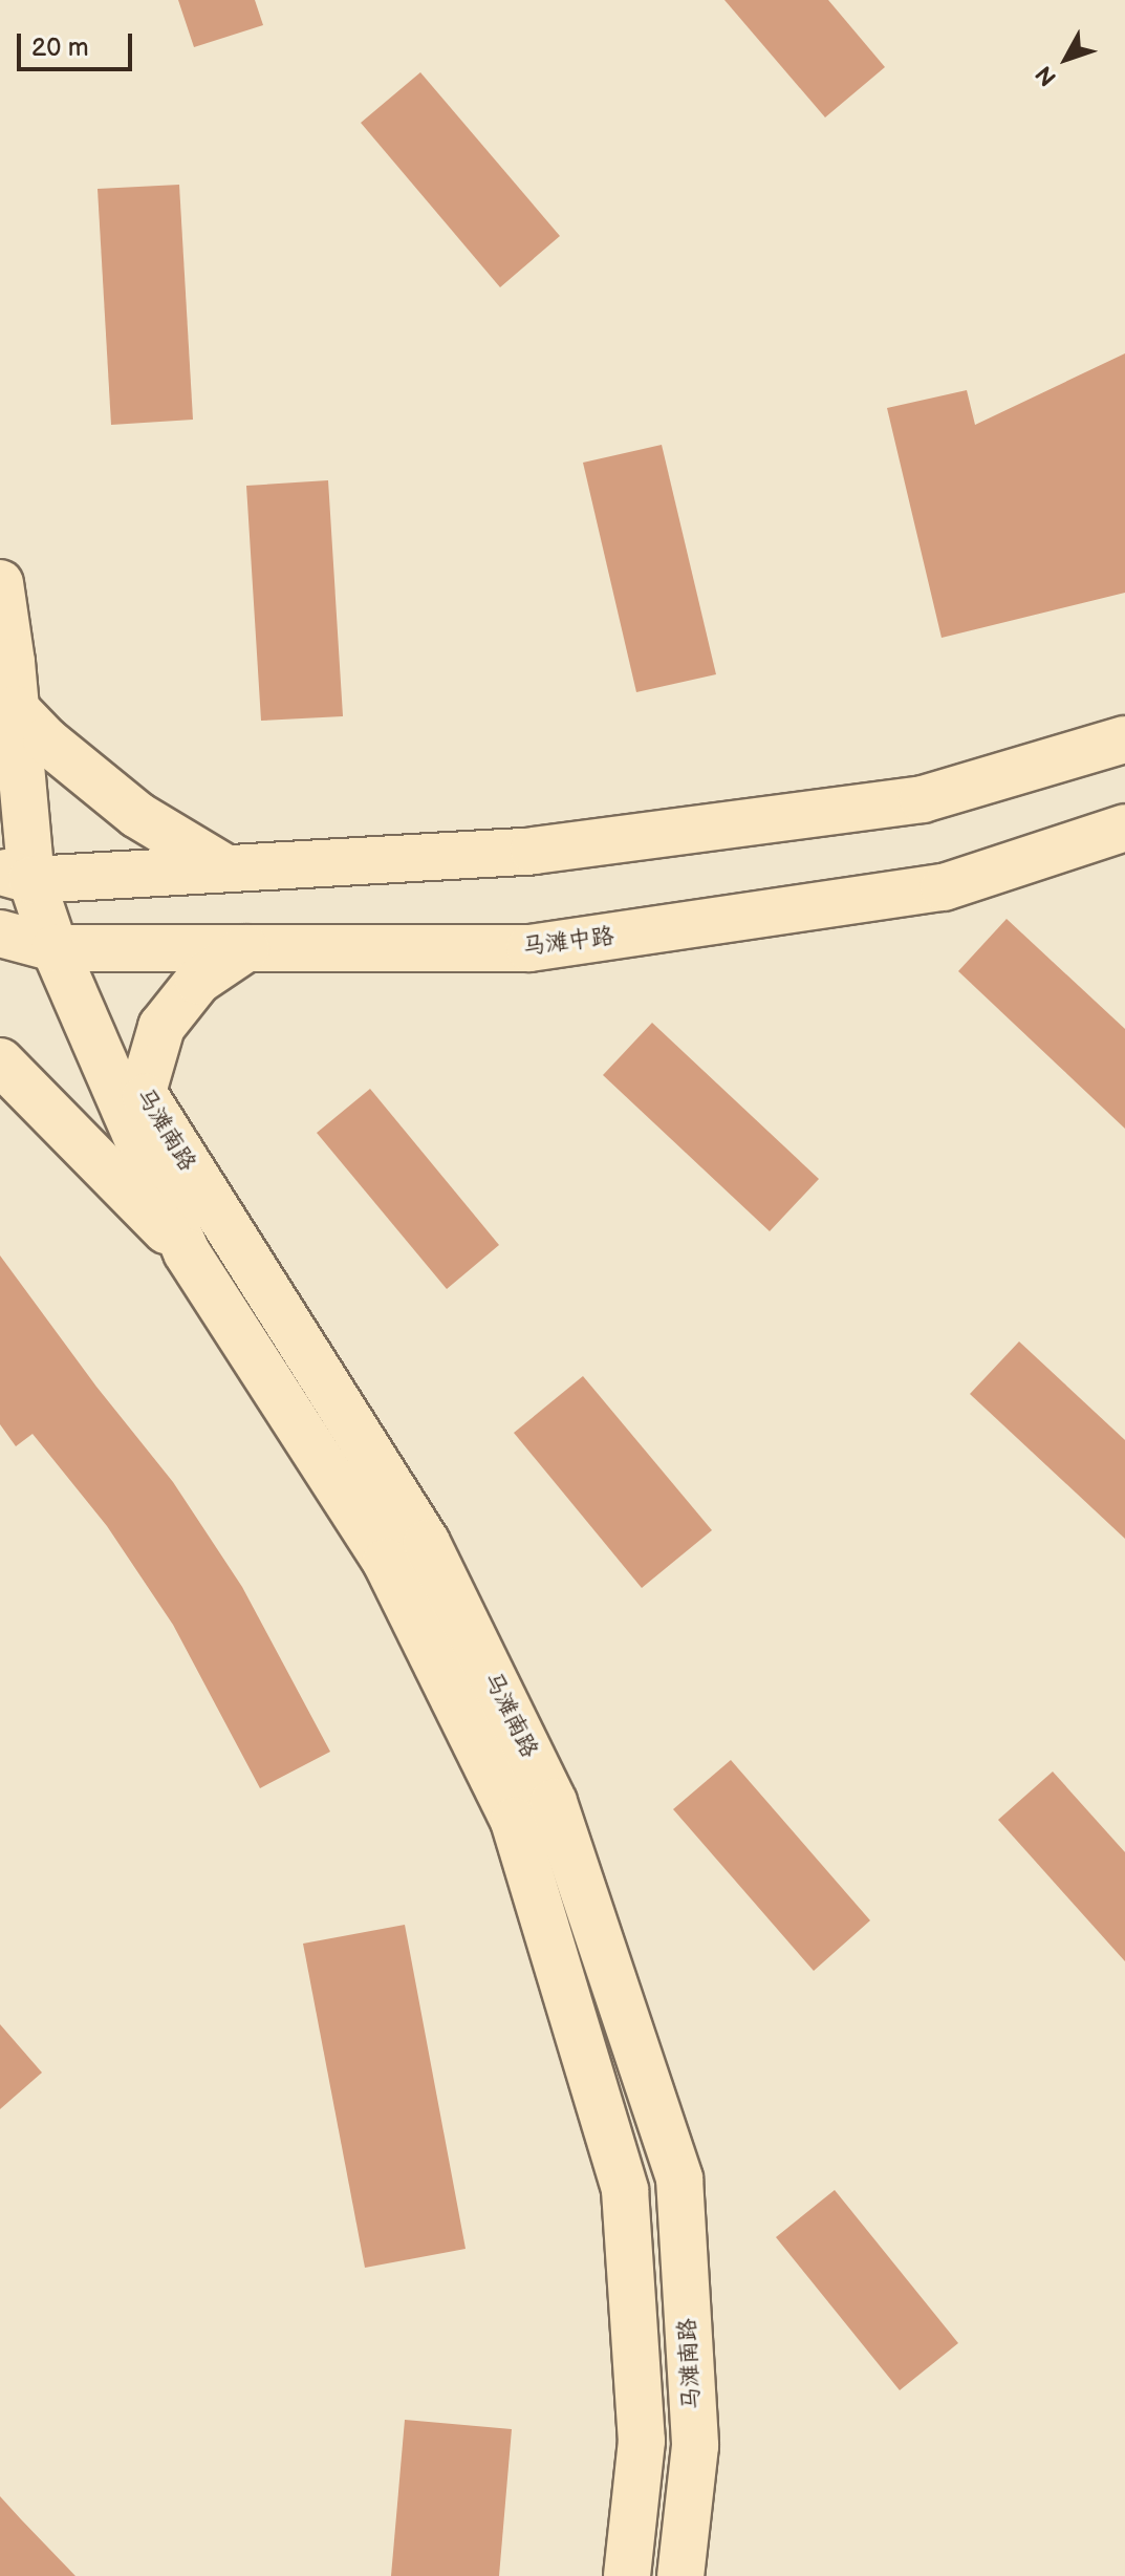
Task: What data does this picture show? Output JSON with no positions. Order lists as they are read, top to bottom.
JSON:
{
  "streets": {
    "main road": ["马滩中路", "马滩南路"]
  },
  "crossings": [
    ["马滩中路", "马滩南路"]
  ],
  "scale_bar": "20 m",
  "north": "bottom left"
}
